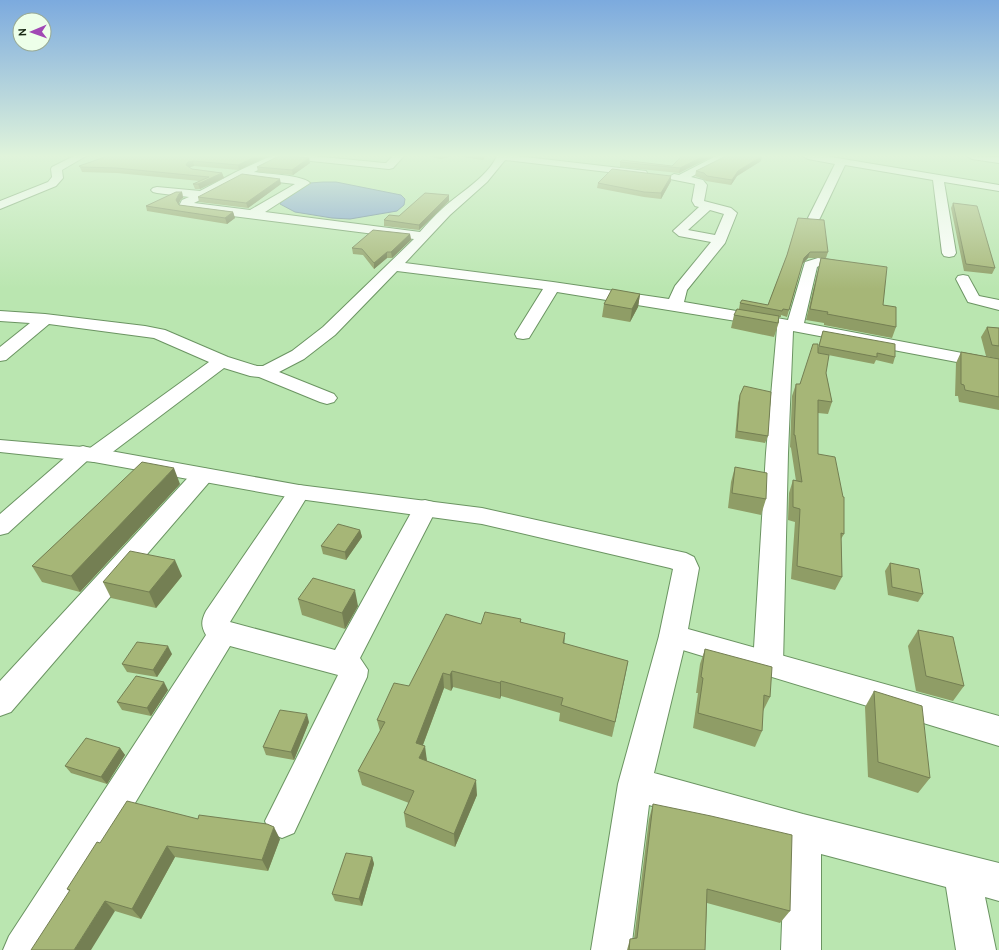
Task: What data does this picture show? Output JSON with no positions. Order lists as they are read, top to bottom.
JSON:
{
  "north": "left"
}
